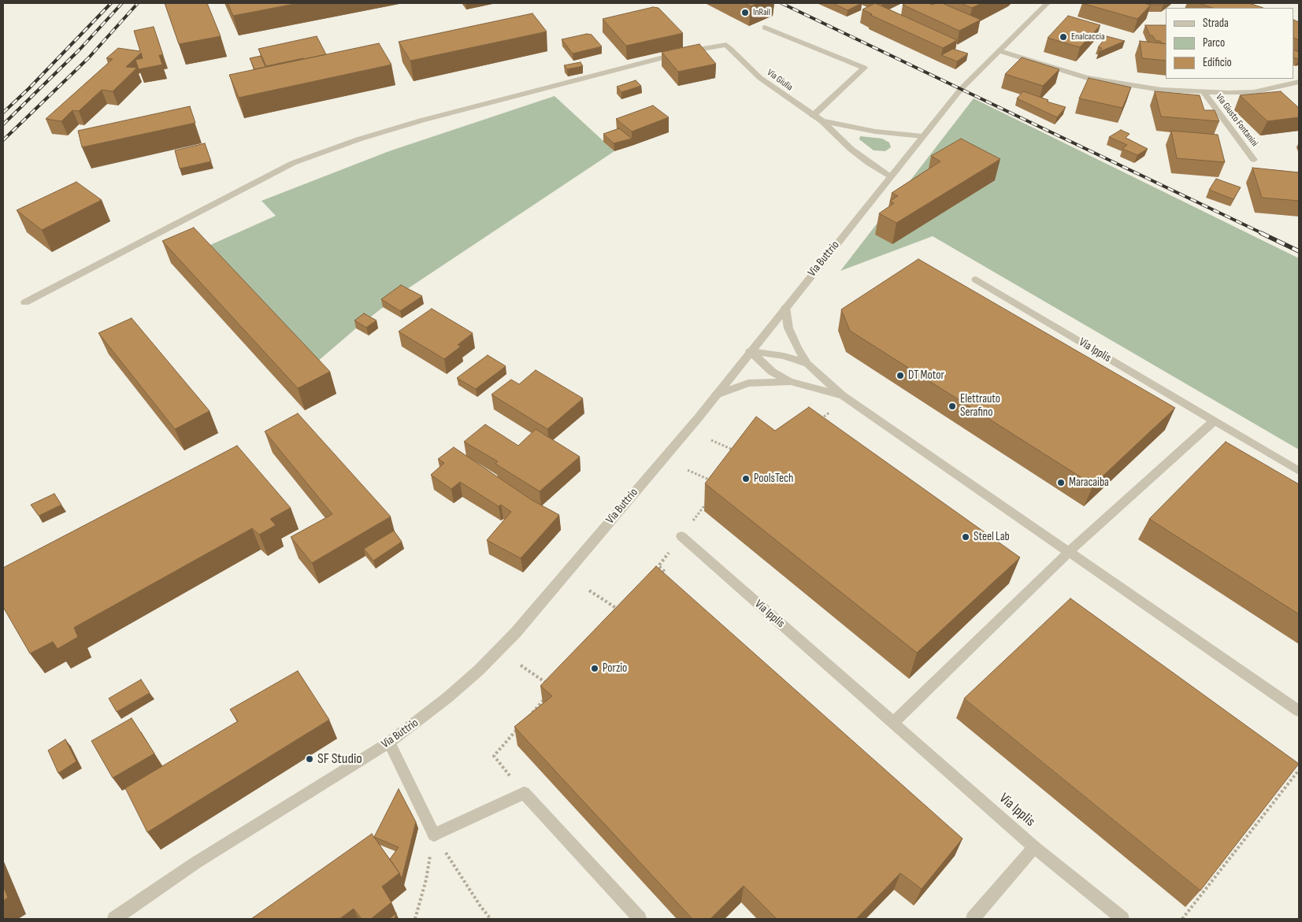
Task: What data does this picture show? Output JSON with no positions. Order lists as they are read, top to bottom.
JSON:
{
  "streets": {
    "street": [
      "Via Giulia",
      "Via Giusto Fontanini",
      "Via Buttrio",
      "Via Ipplis"
    ]
  },
  "crossings": [
    ["Via Giulia", "Via Buttrio"],
    ["Via Giusto Fontanini", "Via Buttrio"]
  ],
  "places": [
    "InRail",
    "Enalcaccia",
    "DT Motor",
    "Elettrauto Serafino",
    "PoolsTech",
    "Maracaiba",
    "Steel Lab",
    "Porzio",
    "SF Studio"
  ],
  "legend": ["Strada", "Parco", "Edificio"]
}
